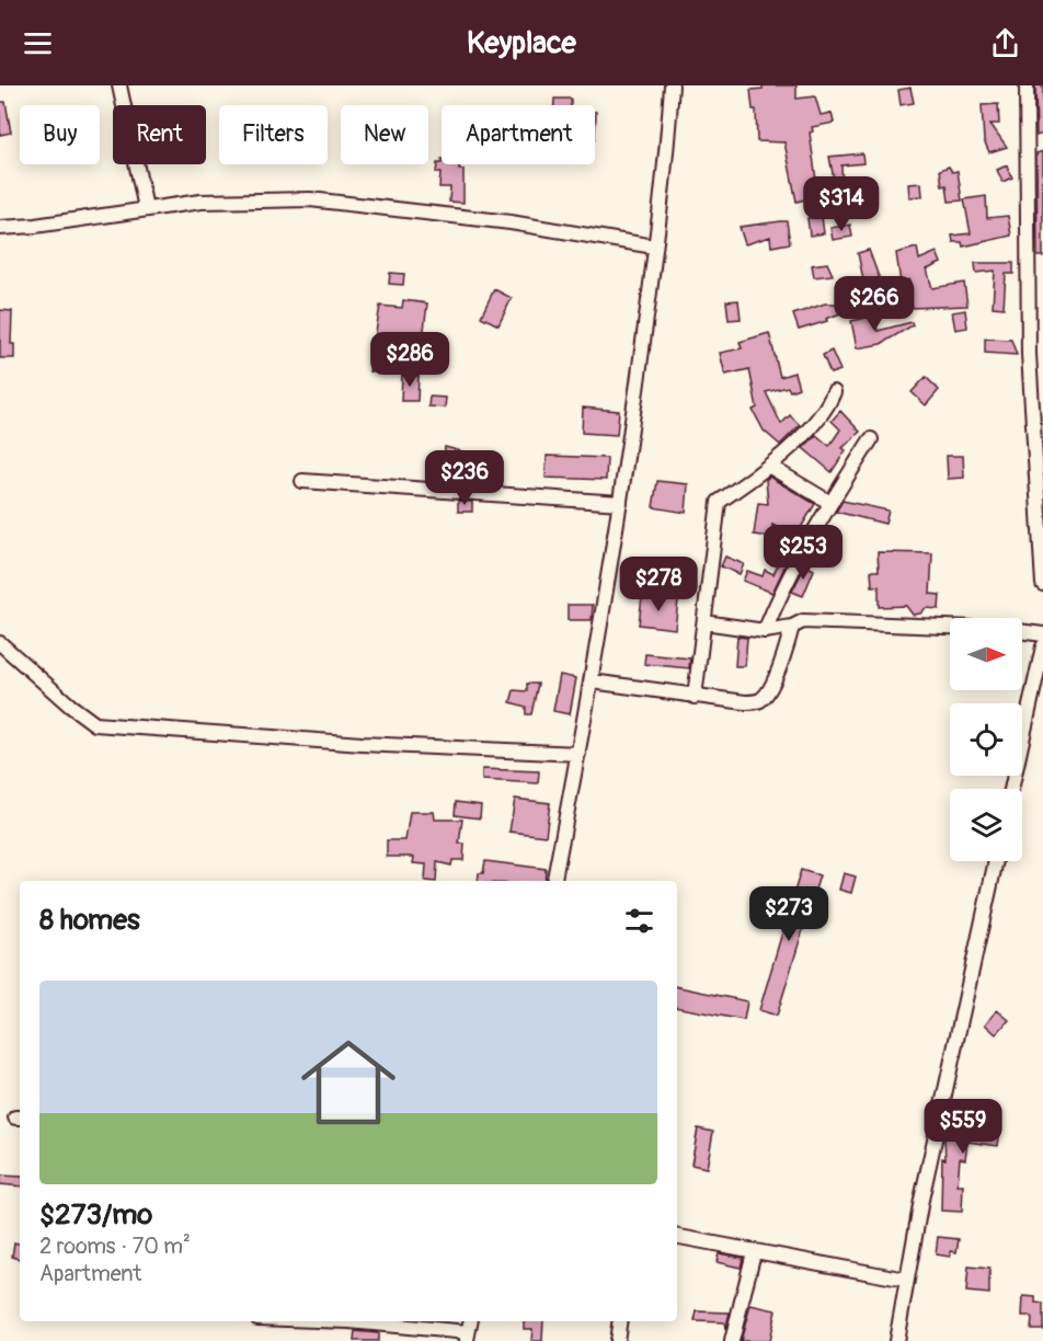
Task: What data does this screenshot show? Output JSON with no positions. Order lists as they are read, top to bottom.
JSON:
{
  "north": "right",
  "page": {
    "header": "Keyplace",
    "chip": [
      "Buy",
      "Rent",
      "Filters",
      "New",
      "Apartment"
    ],
    "price": [
      "$314",
      "$266",
      "$286",
      "$236",
      "$253",
      "$278",
      "$273",
      "$559"
    ],
    "heading": "8 homes",
    "list": [
      {
        "name": "$273/mo",
        "note": "2 rooms · 70 m² · Apartment"
      }
    ]
  }
}
